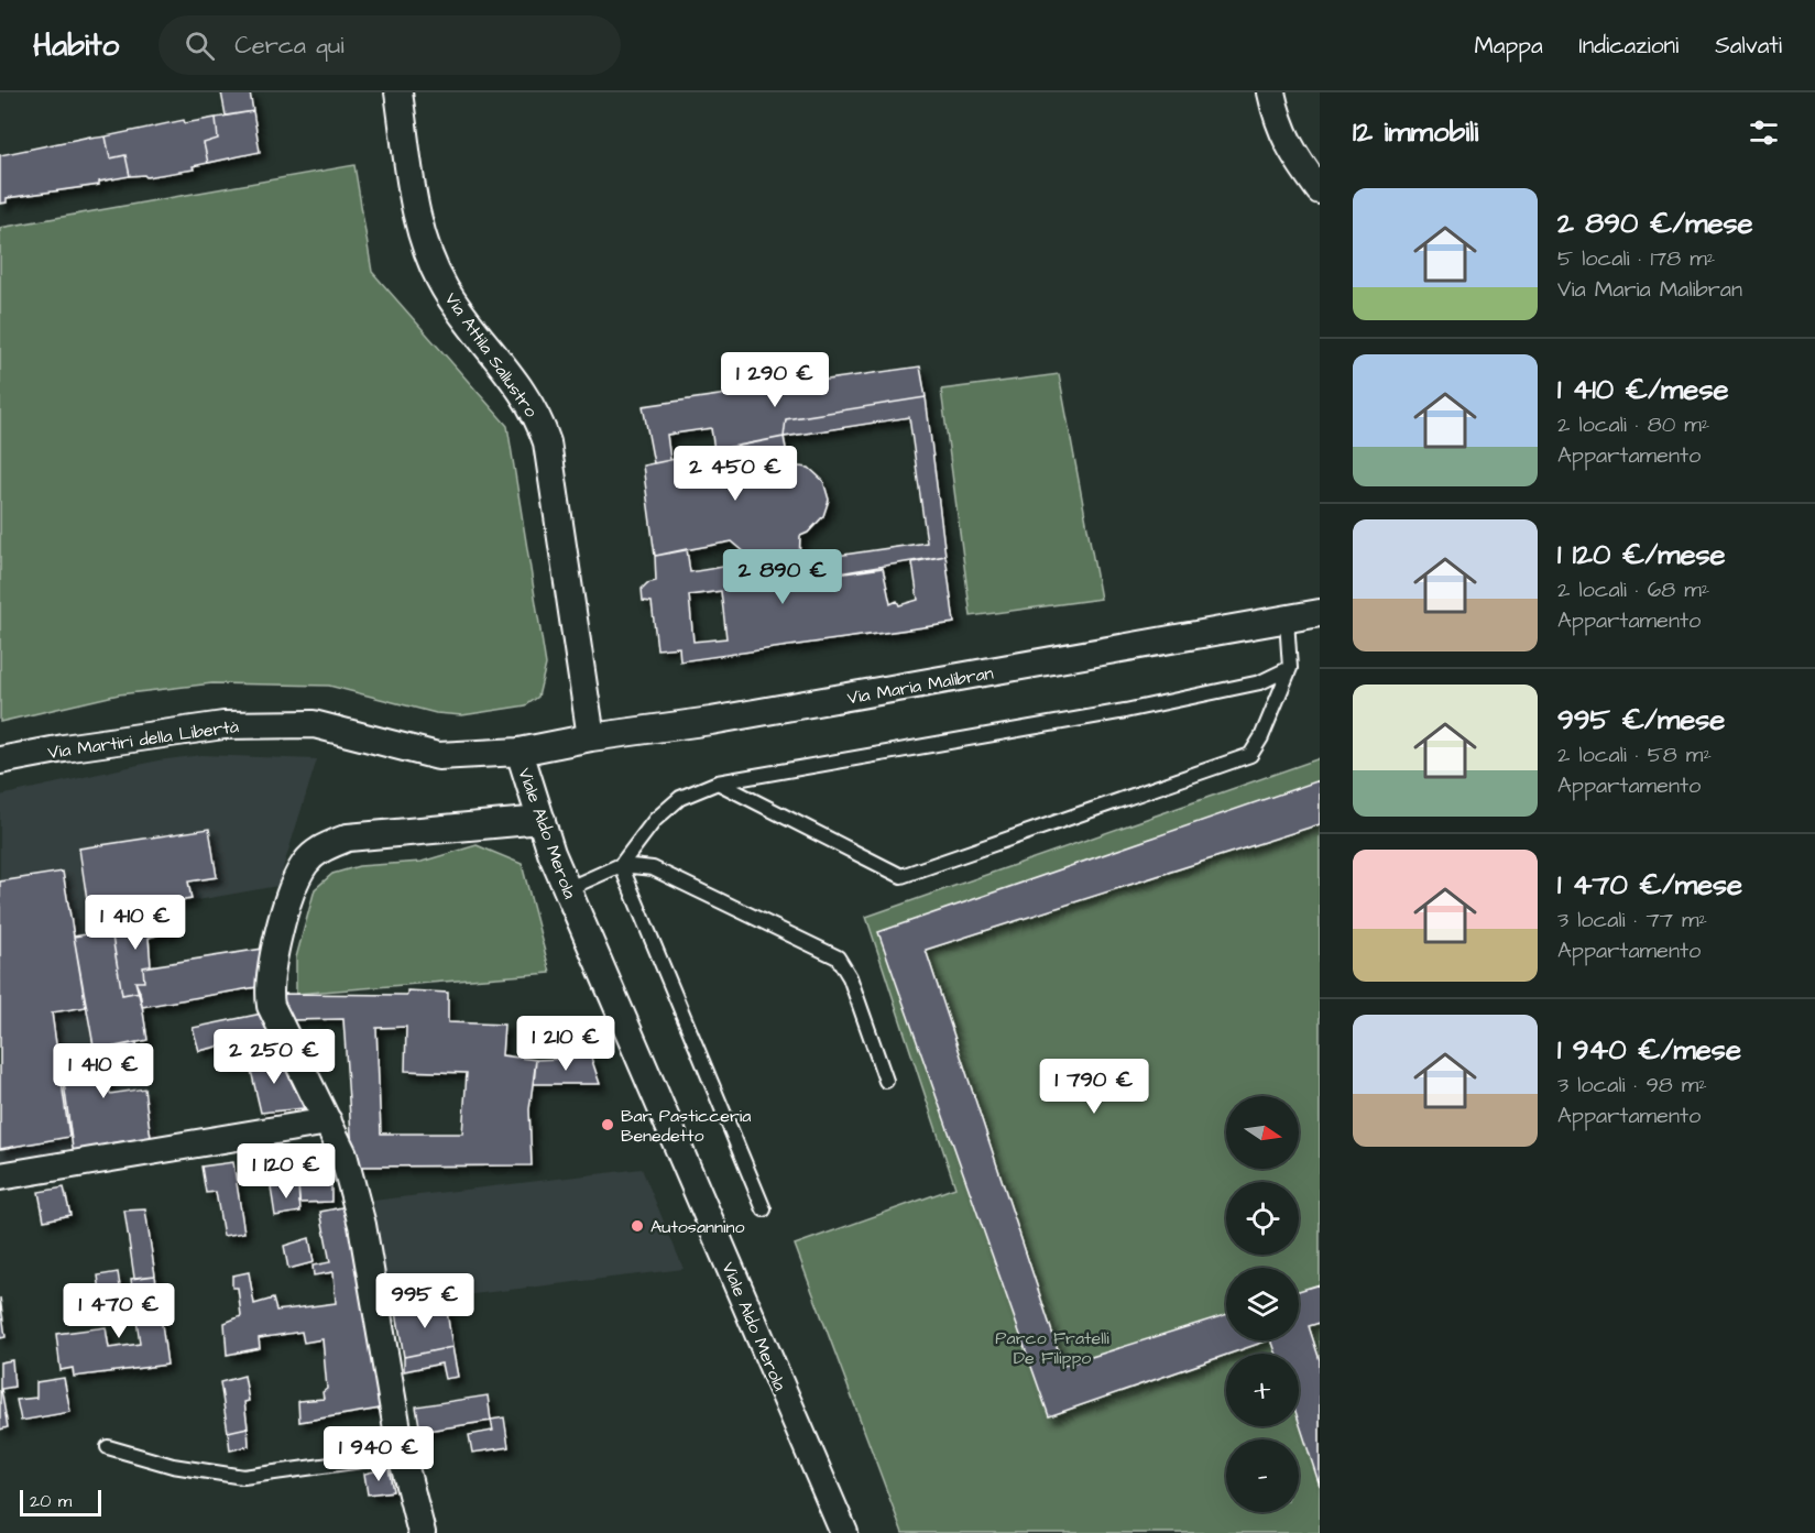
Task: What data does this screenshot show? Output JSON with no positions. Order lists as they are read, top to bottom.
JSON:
{
  "streets": {
    "street": [
      "Via Attila Sallustro",
      "Via Maria Malibran",
      "Via Martiri della Libertà",
      "Viale Aldo Merola"
    ]
  },
  "crossings": [
    ["Via Attila Sallustro", "Via Maria Malibran"],
    ["Via Maria Malibran", "Via Martiri della Libertà"],
    ["Via Maria Malibran", "Viale Aldo Merola"],
    ["Via Martiri della Libertà", "Viale Aldo Merola"]
  ],
  "parks": ["Parco Fratelli De Filippo"],
  "places": ["Bar Pasticceria Benedetto", "Autosannino"],
  "scale_bar": "20 m",
  "north": "right",
  "page": {
    "header": "Habito",
    "search": "Cerca qui",
    "nav": ["Mappa", "Indicazioni", "Salvati"],
    "heading": "12 immobili",
    "list": [
      {
        "name": "2 890 €/mese",
        "note": "5 locali · 178 m² · Via Maria Malibran"
      },
      {
        "name": "1 410 €/mese",
        "note": "2 locali · 80 m² · Appartamento"
      },
      {
        "name": "1 120 €/mese",
        "note": "2 locali · 68 m² · Appartamento"
      },
      {
        "name": "995 €/mese",
        "note": "2 locali · 58 m² · Appartamento"
      },
      {
        "name": "1 470 €/mese",
        "note": "3 locali · 77 m² · Appartamento"
      },
      {
        "name": "1 940 €/mese",
        "note": "3 locali · 98 m² · Appartamento"
      }
    ],
    "price": [
      "1 290 €",
      "2 450 €",
      "2 890 €",
      "1 410 €",
      "1 210 €",
      "2 250 €",
      "1 410 €",
      "1 790 €",
      "1 120 €",
      "995 €",
      "1 470 €",
      "1 940 €"
    ],
    "map_buttons": ["+", "−"],
    "scale": "20 m"
  }
}
